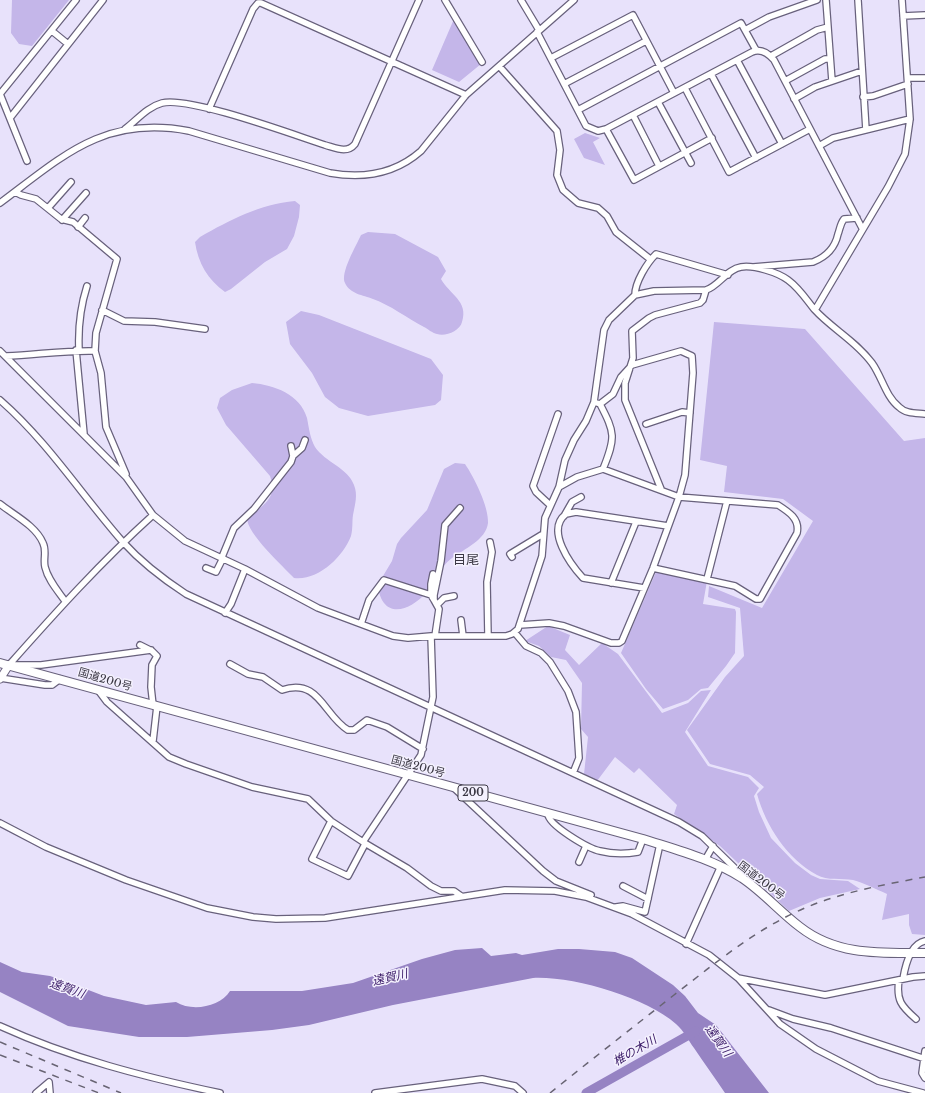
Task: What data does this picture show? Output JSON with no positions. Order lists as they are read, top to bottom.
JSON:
{
  "streets": {
    "highway": ["国道200号", "200"]
  },
  "districts": ["目尾"],
  "water": ["遠賀川", "椎の木川"]
}
